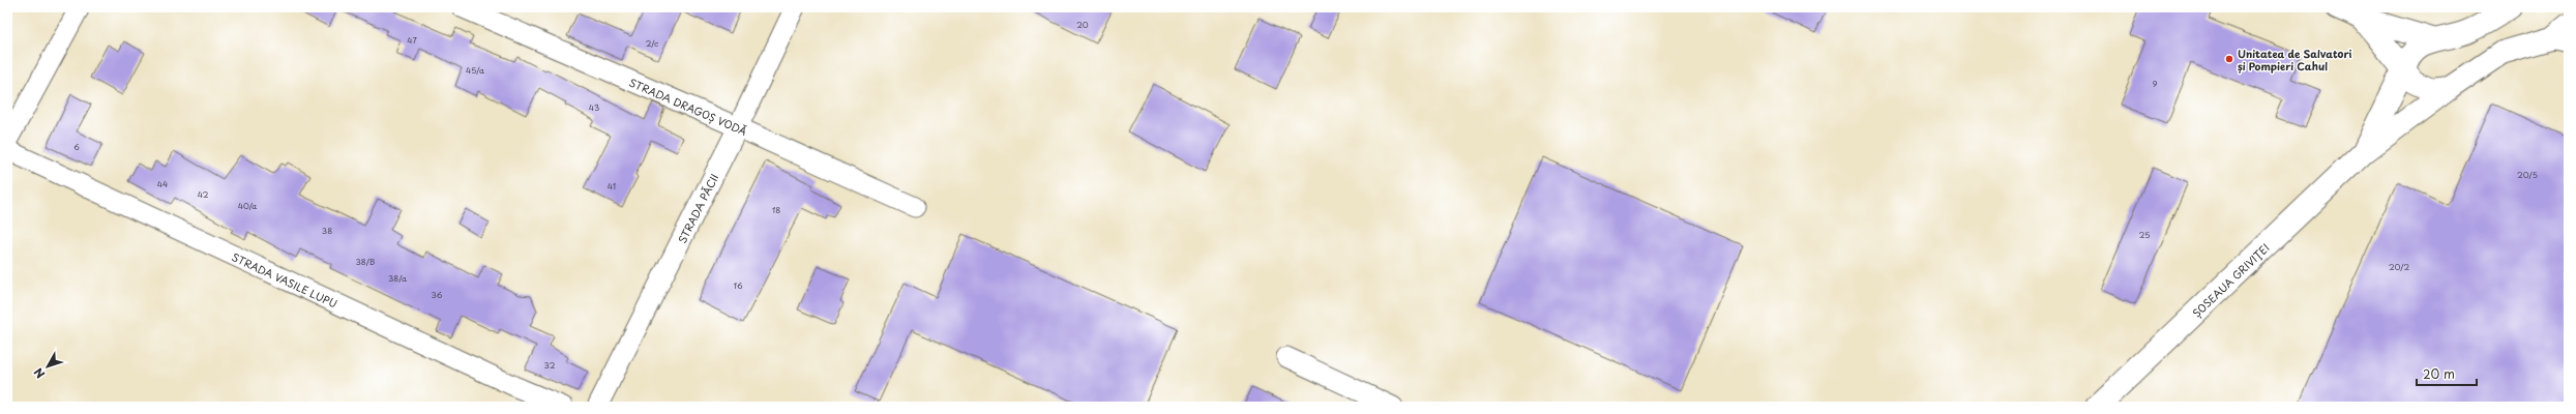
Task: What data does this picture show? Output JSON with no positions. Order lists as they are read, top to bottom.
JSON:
{
  "streets": {
    "street": [
      "STRADA DRAGOȘ VODĂ",
      "STRADA PĂCII",
      "STRADA VASILE LUPU",
      "ȘOSEAUA GRIVIŢEI"
    ]
  },
  "crossings": [
    ["STRADA DRAGOȘ VODĂ", "STRADA PĂCII"]
  ],
  "places": ["Unitatea de Salvatori și Pompieri Cahul"],
  "house_numbers": [
    "20",
    "47",
    "2/c",
    "45/a",
    "9",
    "43",
    "6",
    "20/5",
    "44",
    "41",
    "42",
    "40/a",
    "18",
    "38",
    "25",
    "38/B",
    "20/2",
    "38/a",
    "16",
    "36",
    "32"
  ],
  "scale_bar": "20 m",
  "north": "bottom left"
}
